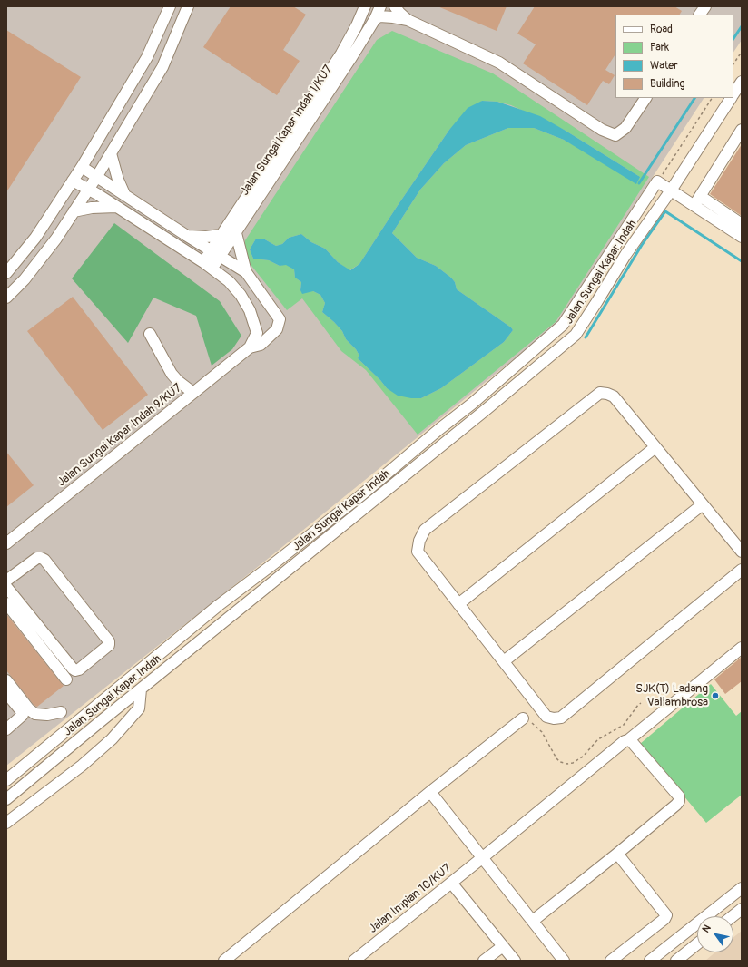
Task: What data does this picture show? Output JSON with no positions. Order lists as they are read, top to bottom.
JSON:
{
  "streets": {
    "street": [
      "Jalan Sungai Kapar Indah 1/KU7",
      "Jalan Sungai Kapar Indah",
      "Jalan Sungai Kapar Indah 9/KU7",
      "Jalan Impian 1C/KU7"
    ]
  },
  "places": ["SJK(T) Ladang Vallambrosa"],
  "legend": [
    "Road",
    "Park",
    "Water",
    "Building"
  ],
  "north": "top left"
}
